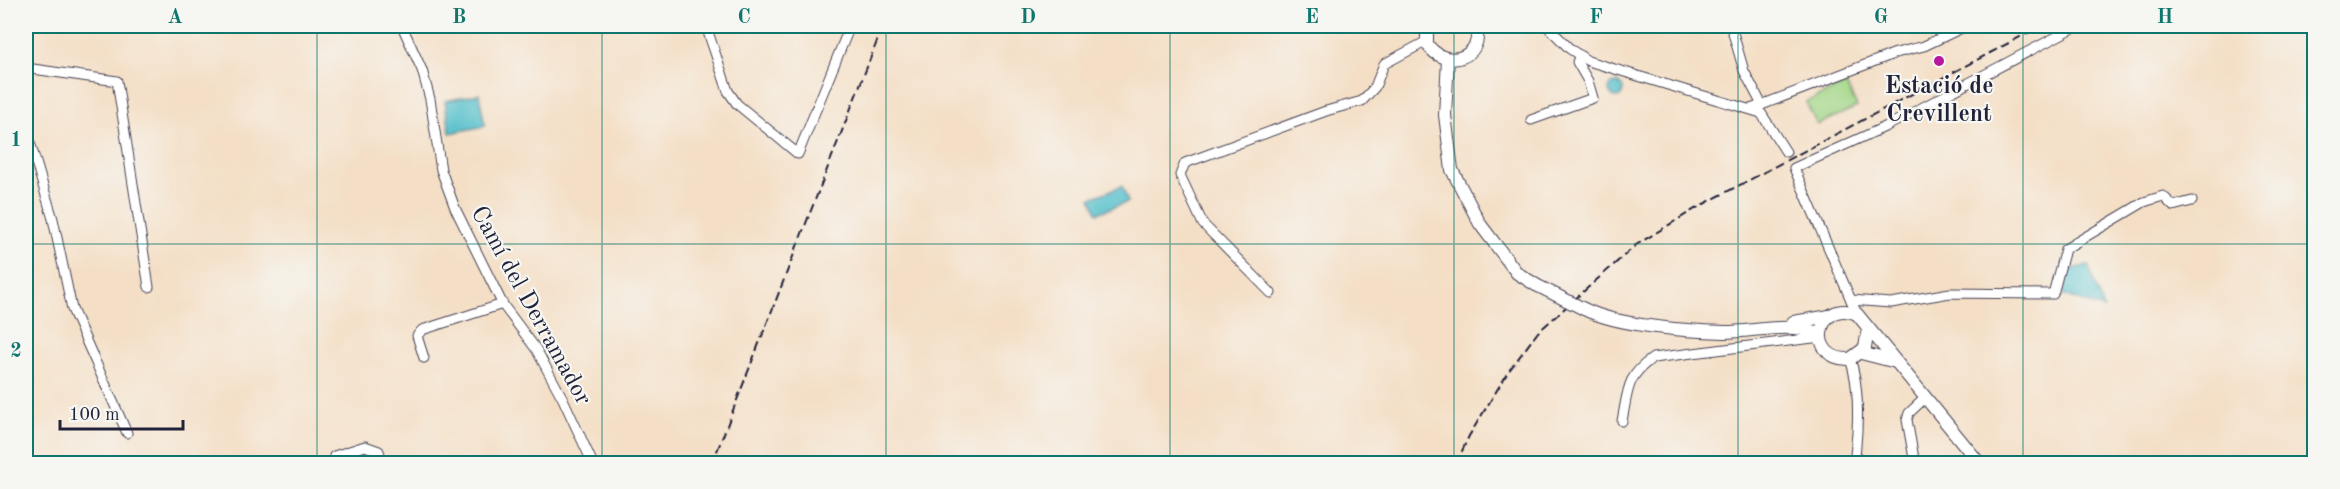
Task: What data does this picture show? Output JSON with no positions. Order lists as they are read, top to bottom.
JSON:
{
  "streets": {
    "street": ["Camí del Derramador"]
  },
  "places": ["Estació de Crevillent"],
  "scale_bar": "100 m",
  "grid": {
    "columns": [
      "A",
      "B",
      "C",
      "D",
      "E",
      "F",
      "G",
      "H"
    ],
    "rows": ["1", "2"]
  }
}
